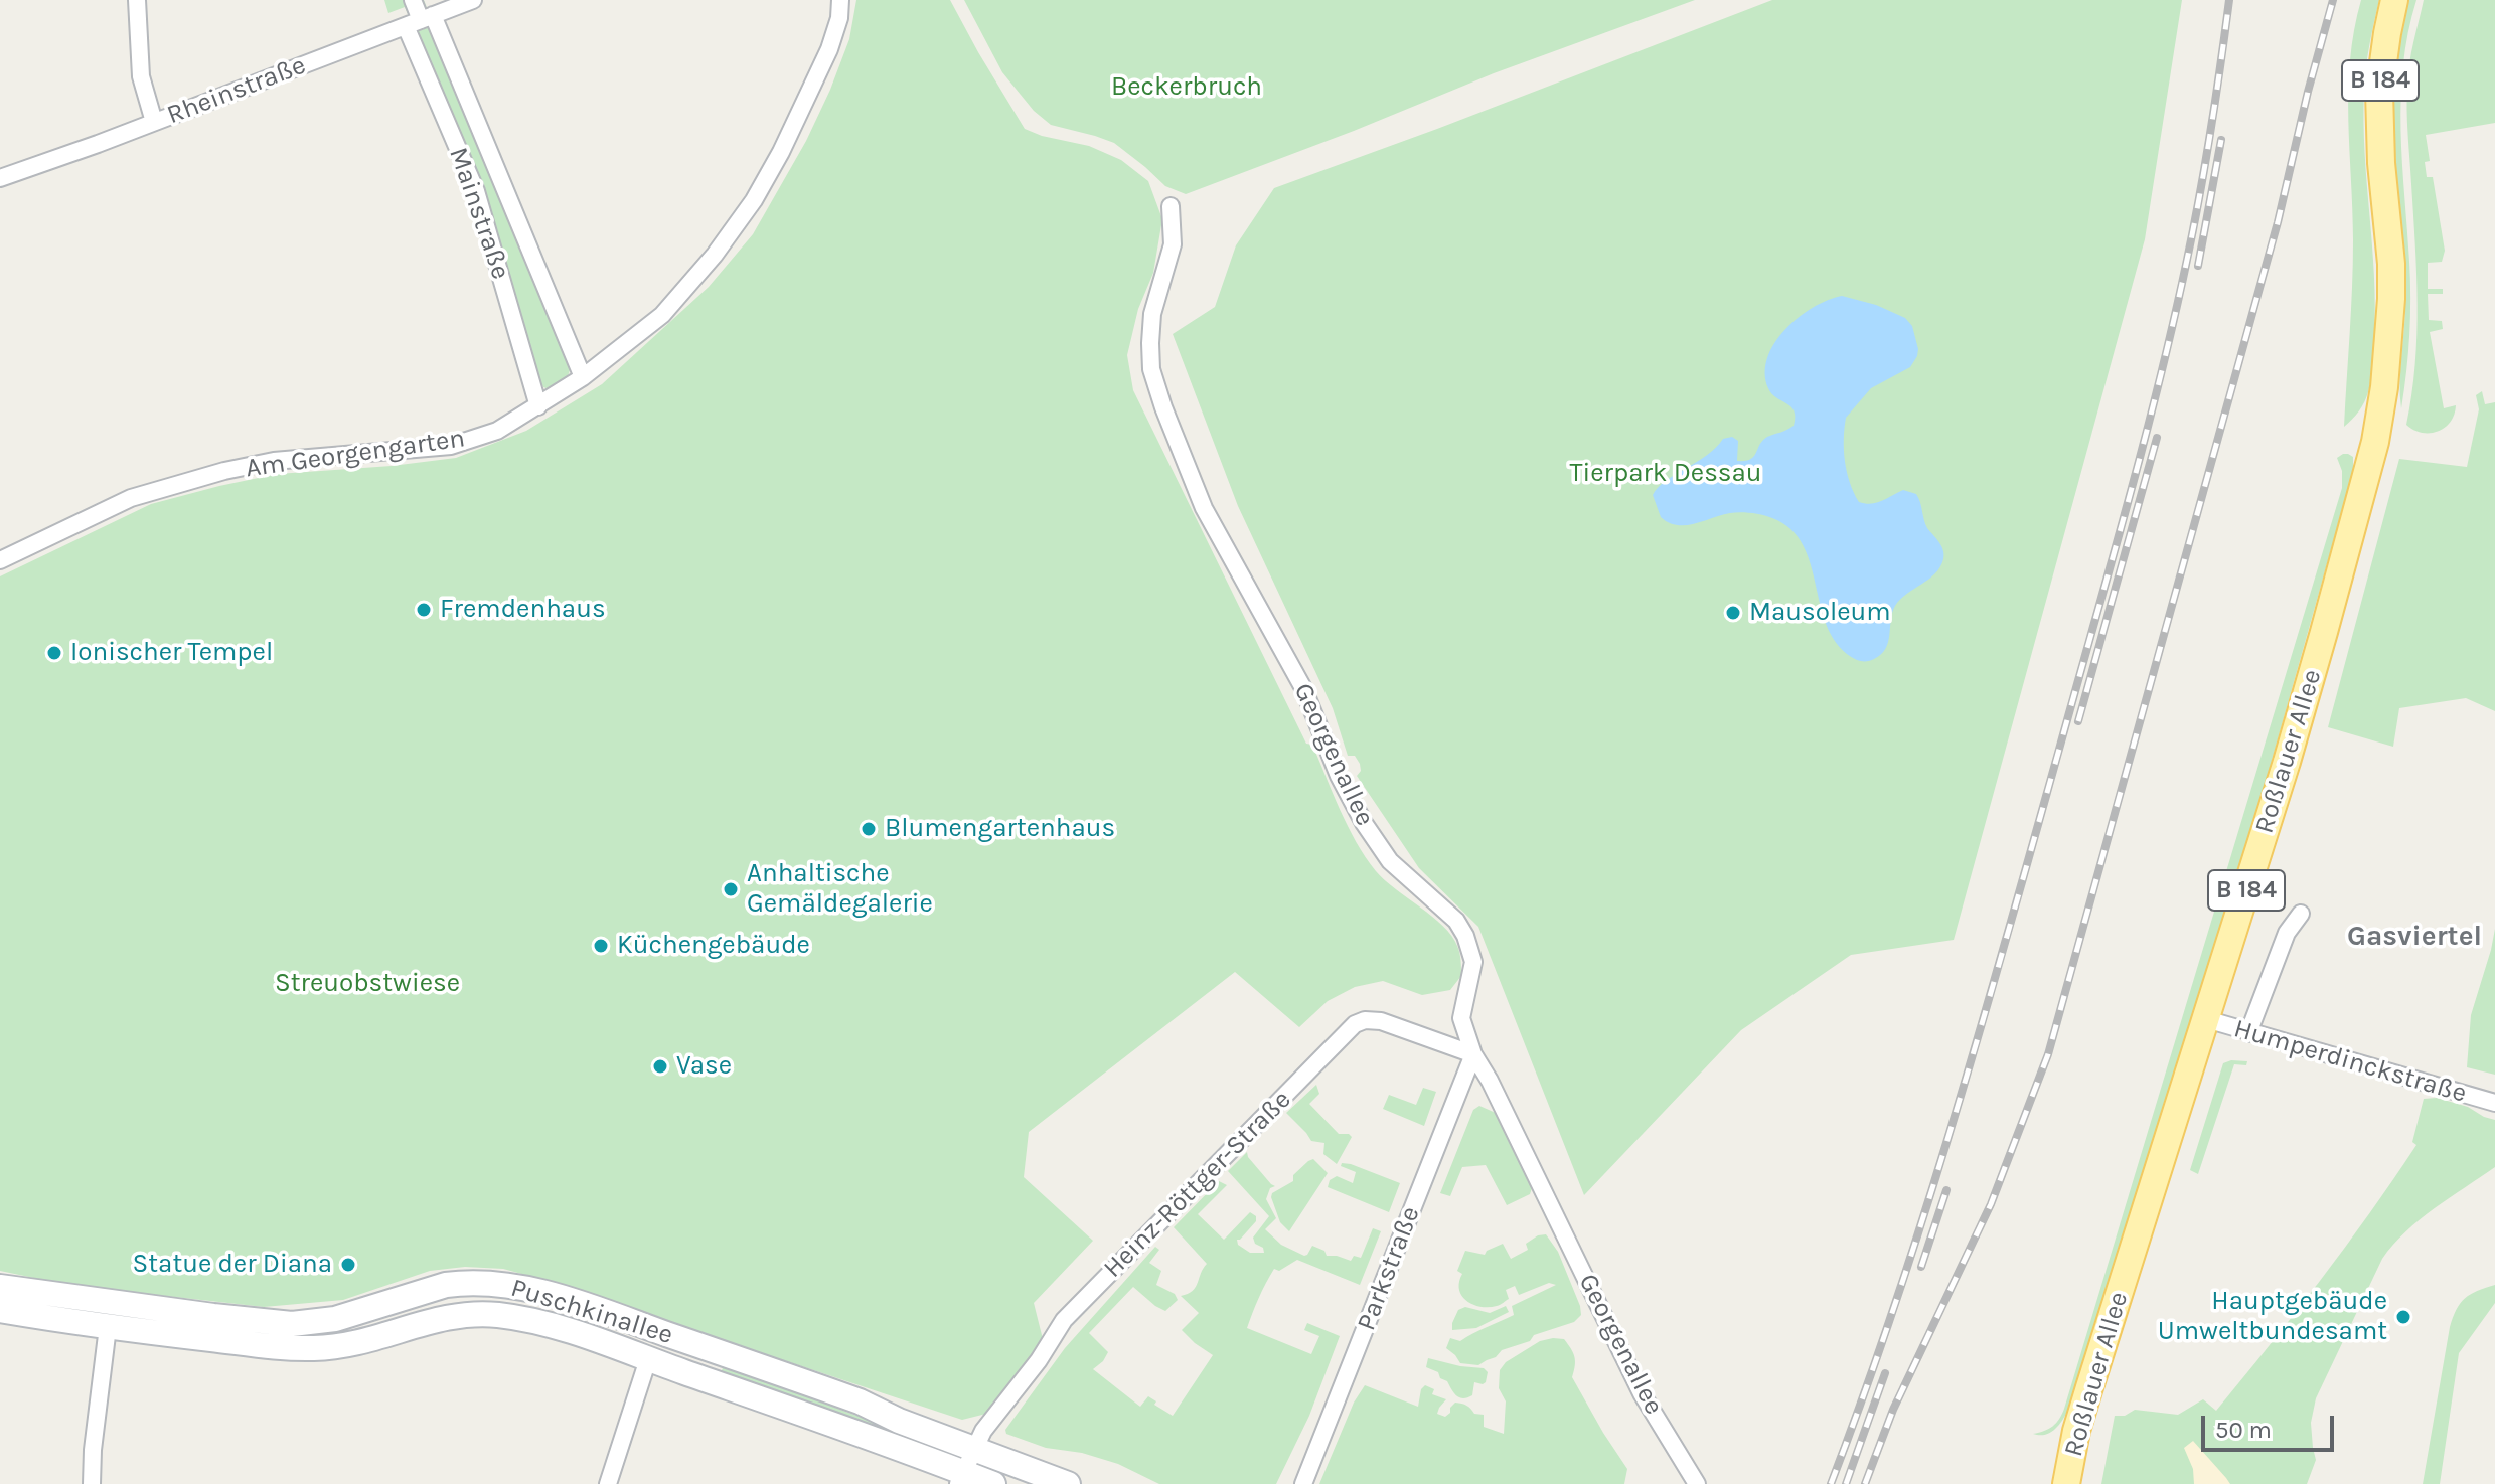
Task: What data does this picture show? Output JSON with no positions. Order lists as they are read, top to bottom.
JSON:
{
  "streets": {
    "main road": ["B 184", "Roßlauer Allee", "Puschkinallee"],
    "street": [
      "Rheinstraße",
      "Mainstraße",
      "Am Georgengarten",
      "Georgenallee",
      "Humperdinckstraße",
      "Heinz-Röttger-Straße",
      "Parkstraße"
    ]
  },
  "crossings": [
    ["Rheinstraße", "Mainstraße"],
    ["Mainstraße", "Am Georgengarten"],
    ["Roßlauer Allee", "Humperdinckstraße"],
    ["Georgenallee", "Heinz-Röttger-Straße"],
    ["Georgenallee", "Parkstraße"],
    ["Heinz-Röttger-Straße", "Parkstraße"],
    ["Heinz-Röttger-Straße", "Puschkinallee"]
  ],
  "districts": ["Gasviertel"],
  "parks": ["Beckerbruch", "Tierpark Dessau", "Streuobstwiese"],
  "places": [
    "Fremdenhaus",
    "Mausoleum",
    "Ionischer Tempel",
    "Blumengartenhaus",
    "Anhaltische Gemäldegalerie",
    "Küchengebäude",
    "Vase",
    "Statue der Diana",
    "Hauptgebäude Umweltbundesamt"
  ],
  "scale_bar": "50 m"
}
